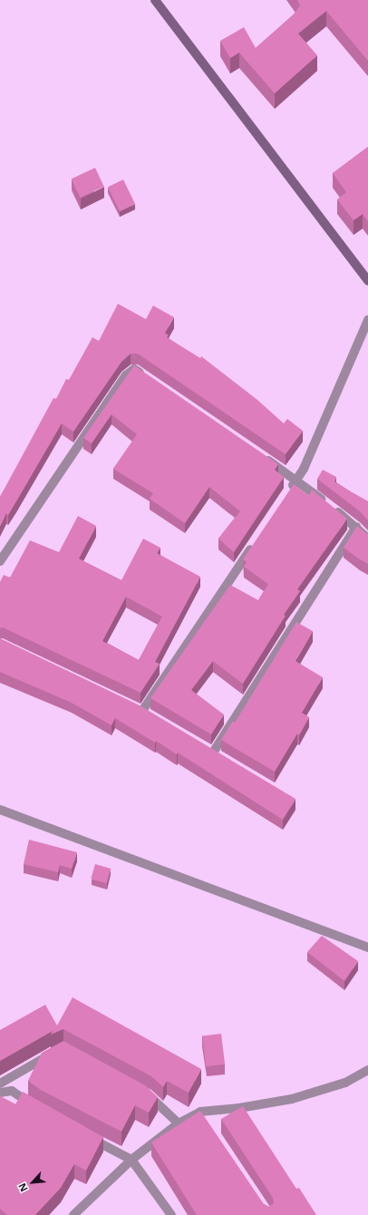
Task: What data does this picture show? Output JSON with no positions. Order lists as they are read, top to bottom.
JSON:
{
  "north": "bottom left"
}
